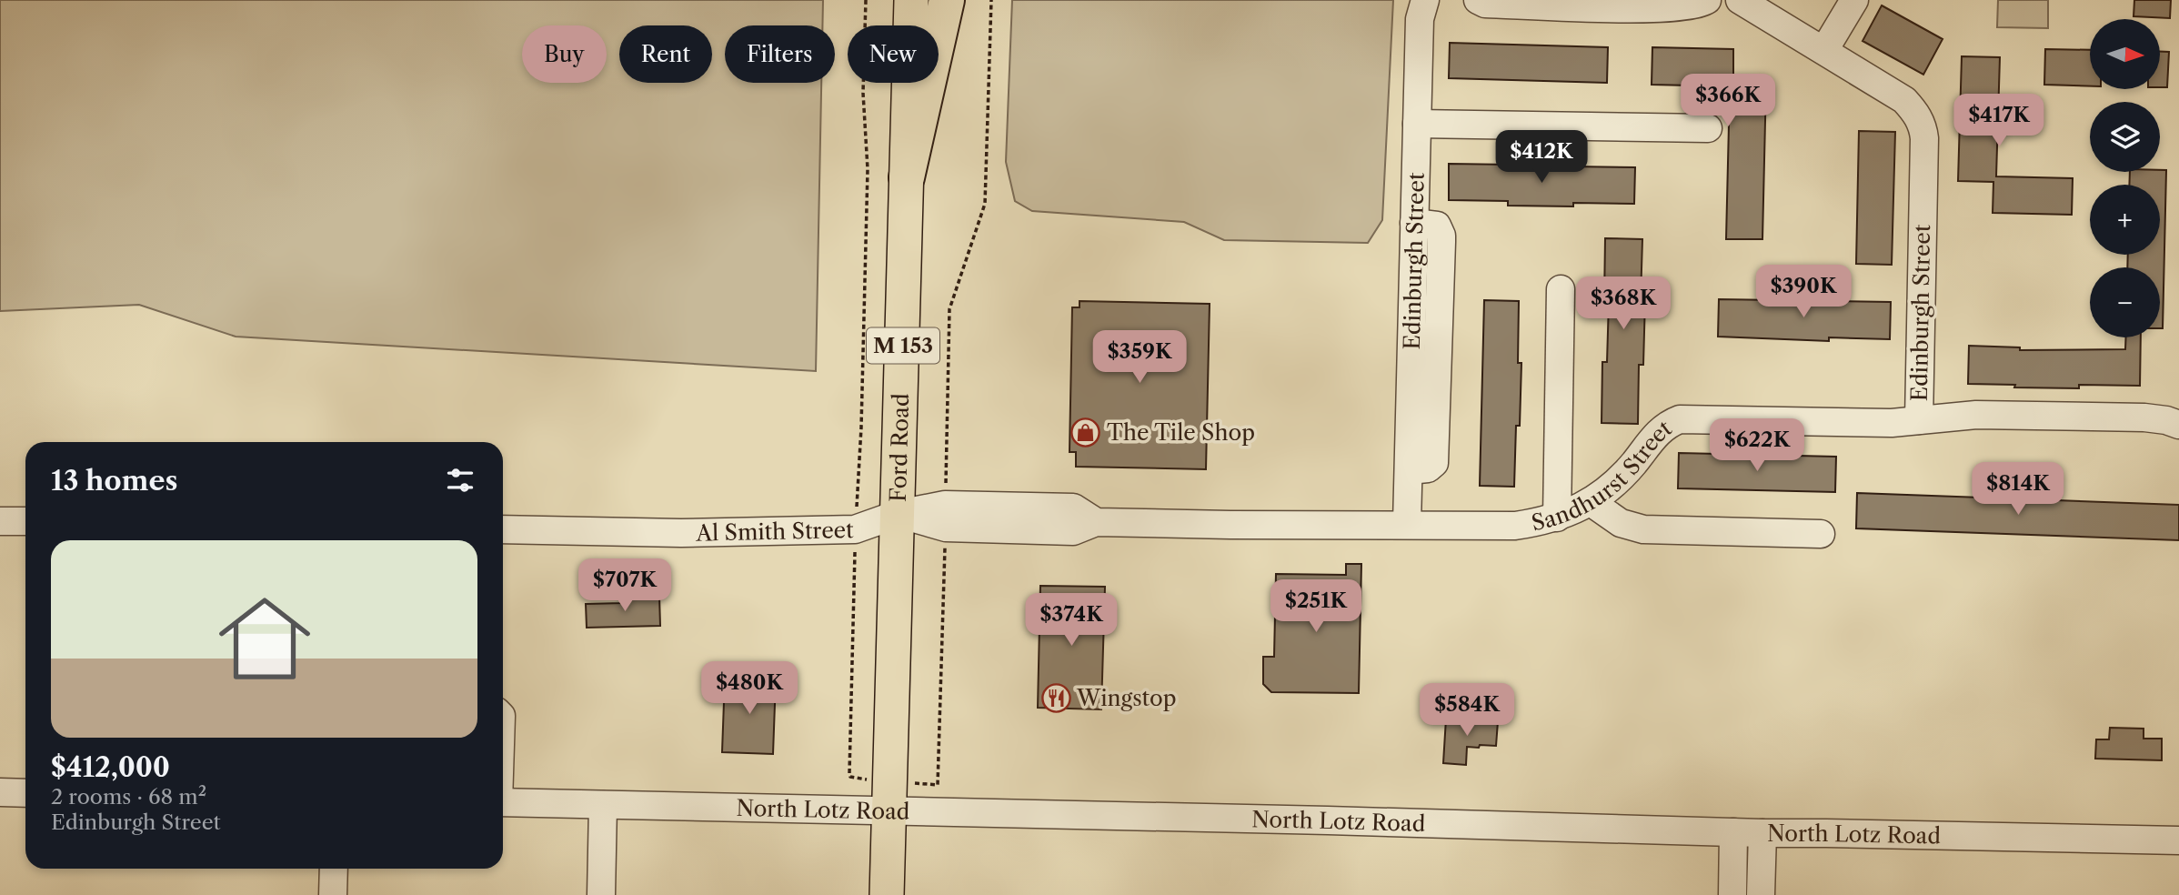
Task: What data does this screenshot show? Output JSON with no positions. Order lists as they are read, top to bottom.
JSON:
{
  "streets": {
    "main road": ["M 153", "Ford Road"],
    "street": [
      "Edinburgh Street",
      "Sandhurst Street",
      "Al Smith Street",
      "North Lotz Road"
    ]
  },
  "crossings": [
    ["Edinburgh Street", "Sandhurst Street"],
    ["Ford Road", "Sandhurst Street"],
    ["Ford Road", "Al Smith Street"],
    ["Ford Road", "North Lotz Road"],
    ["Sandhurst Street", "Al Smith Street"]
  ],
  "places": {
    "shop": ["The Tile Shop"],
    "restaurant": ["Wingstop"]
  },
  "north": "right",
  "page": {
    "map_buttons": ["+", "−"],
    "chip": [
      "Buy",
      "Rent",
      "Filters",
      "New"
    ],
    "price": [
      "$366K",
      "$417K",
      "$412K",
      "$390K",
      "$368K",
      "$359K",
      "$622K",
      "$814K",
      "$707K",
      "$251K",
      "$374K",
      "$480K",
      "$584K"
    ],
    "heading": "13 homes",
    "list": [
      {
        "name": "$412,000",
        "note": "2 rooms · 68 m² · Edinburgh Street"
      }
    ]
  }
}
